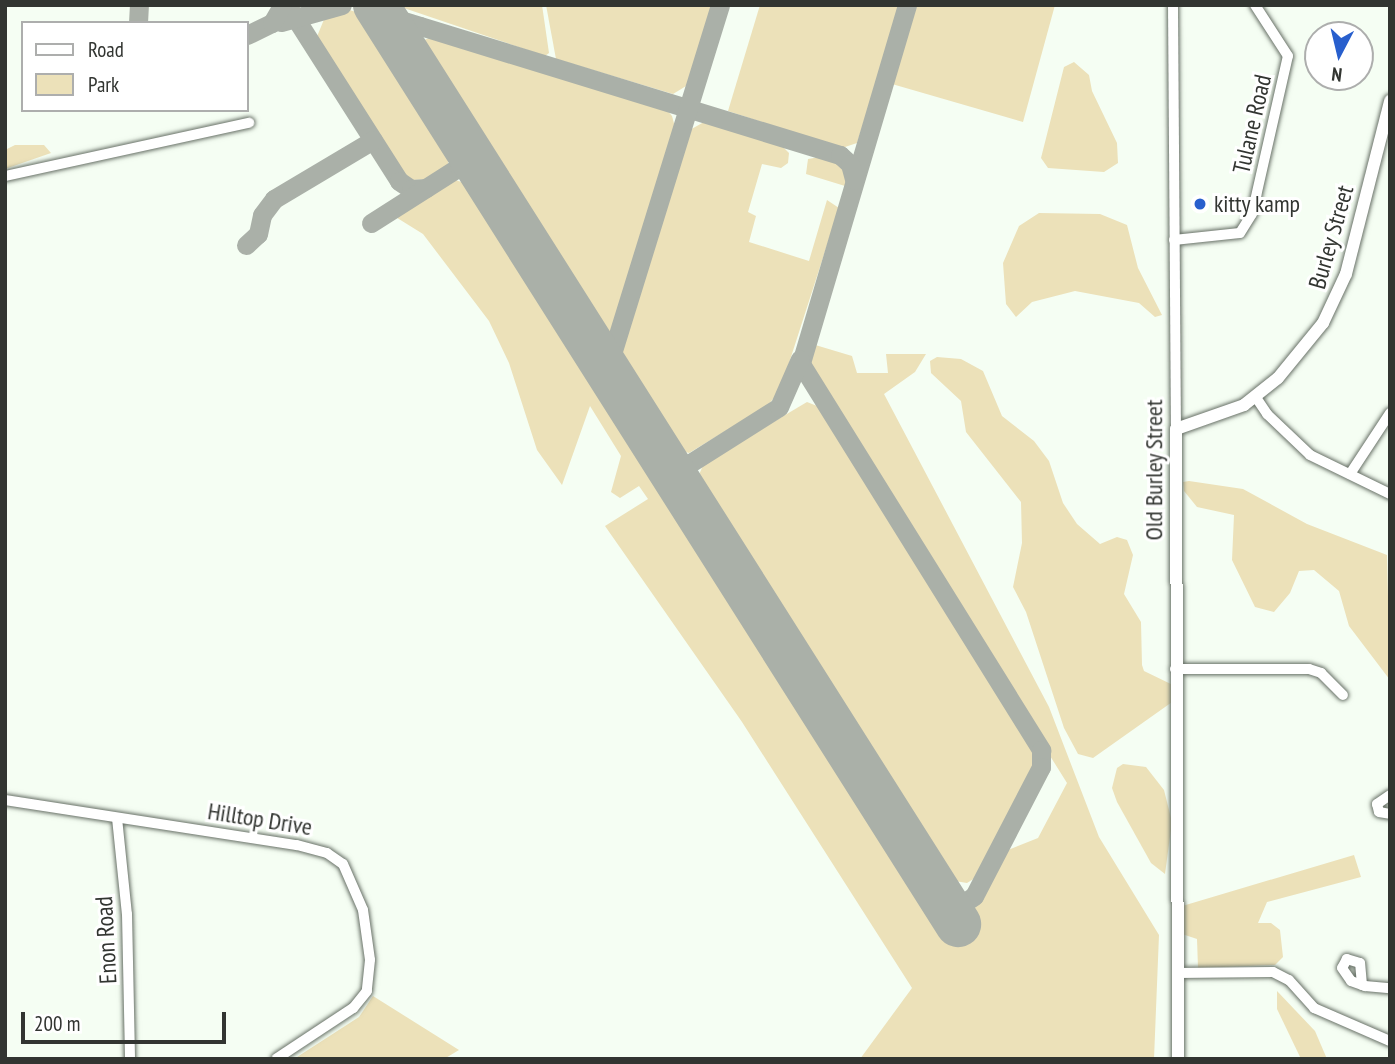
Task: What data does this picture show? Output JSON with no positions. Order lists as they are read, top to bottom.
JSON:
{
  "streets": {
    "main road": ["Burley Street", "Old Burley Street"],
    "street": ["Tulane Road", "Hilltop Drive", "Enon Road"]
  },
  "crossings": [
    ["Tulane Road", "Old Burley Street"],
    ["Burley Street", "Old Burley Street"],
    ["Hilltop Drive", "Enon Road"]
  ],
  "places": ["kitty kamp"],
  "legend": ["Road", "Park"],
  "scale_bar": "200 m",
  "north": "bottom"
}
